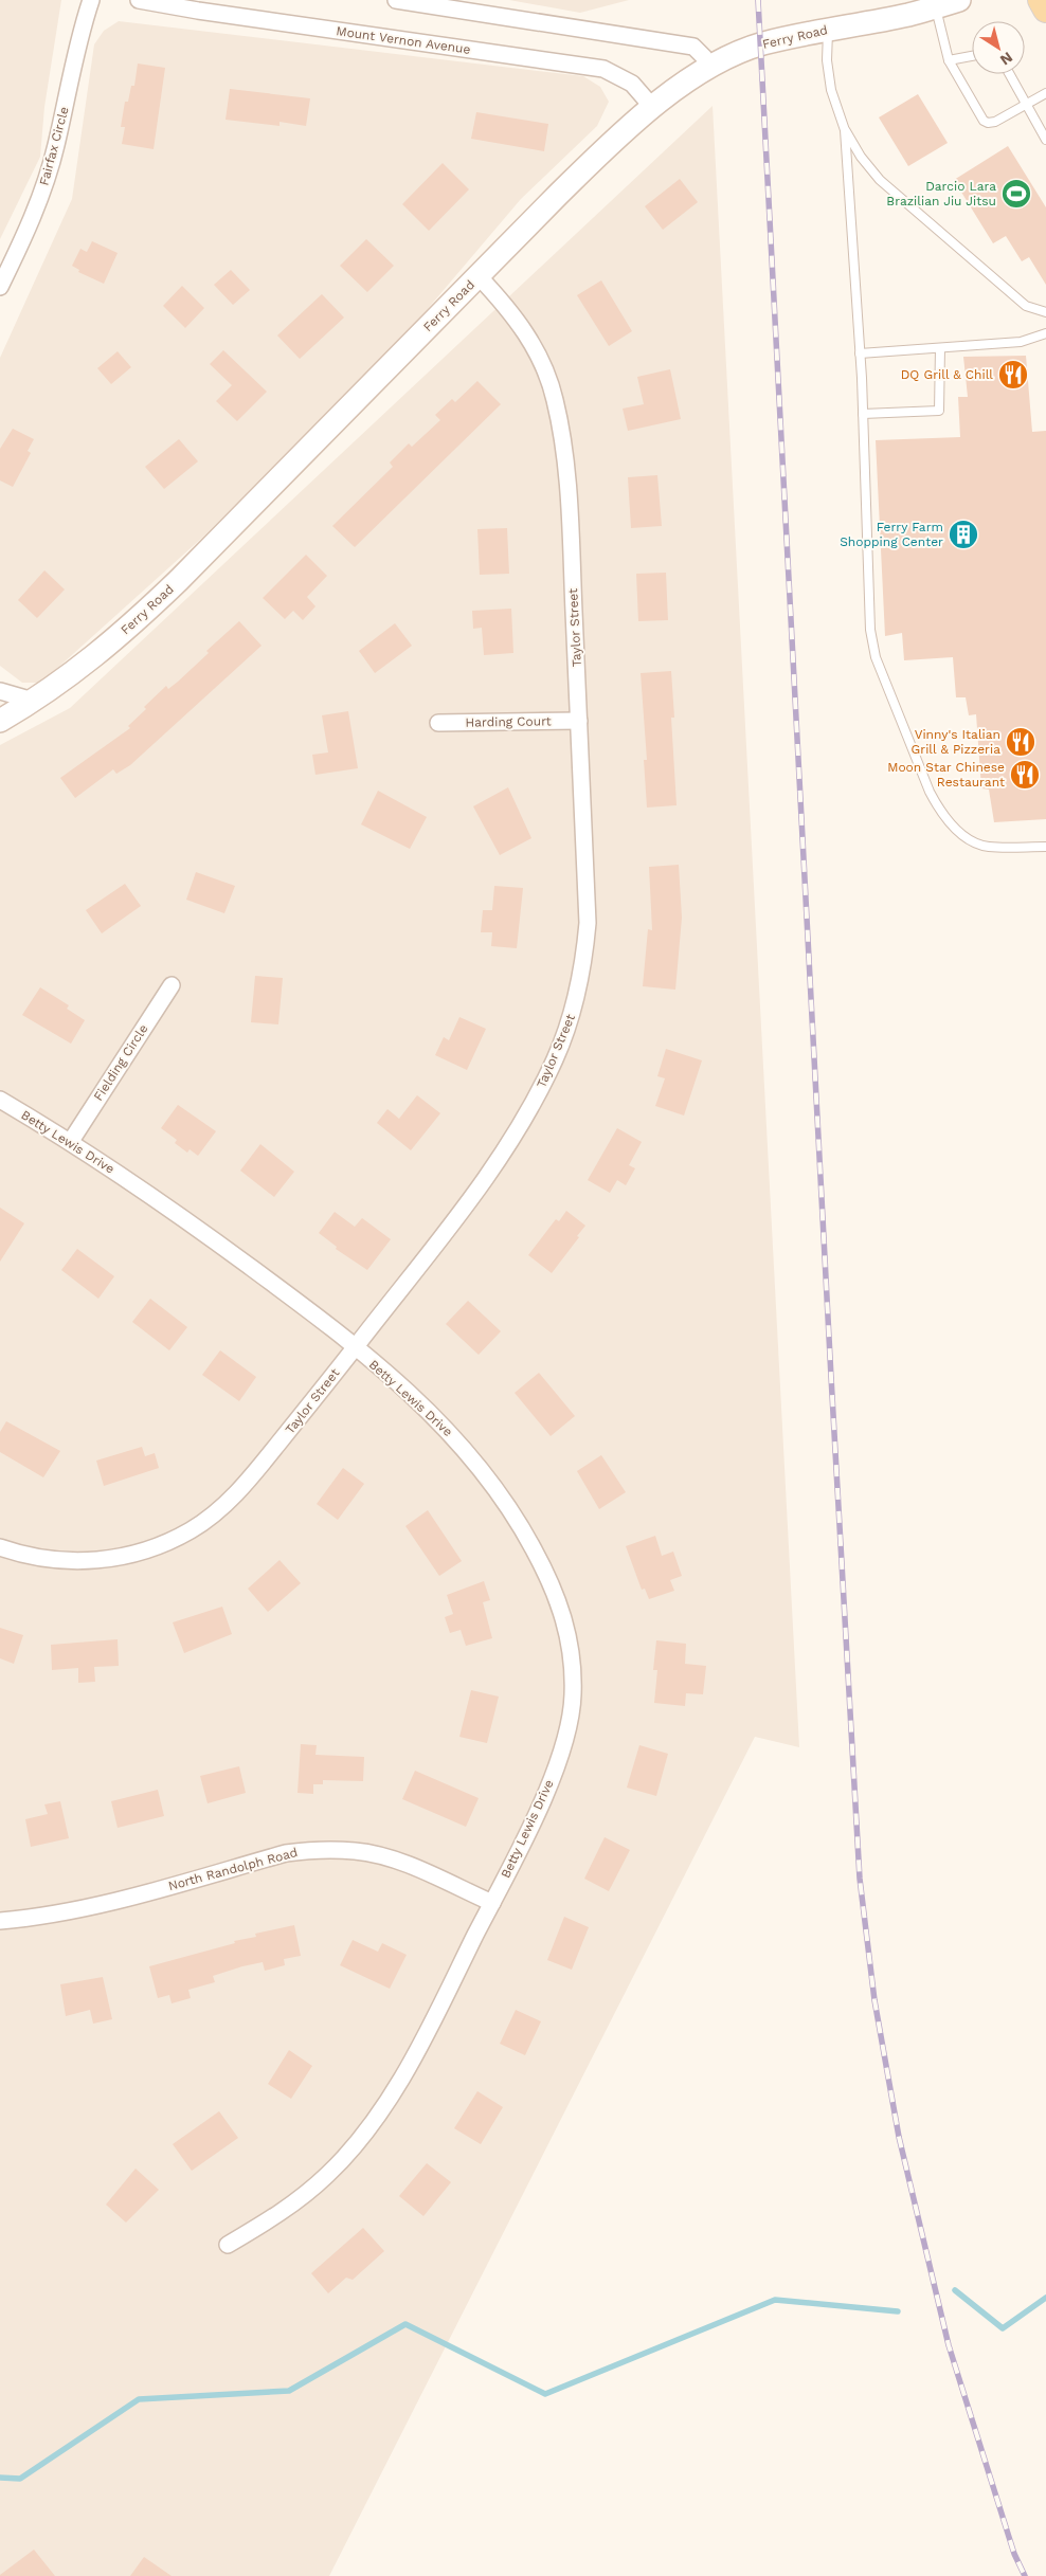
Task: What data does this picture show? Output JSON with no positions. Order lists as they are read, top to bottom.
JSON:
{
  "streets": {
    "main road": ["Ferry Road"],
    "street": [
      "Mount Vernon Avenue",
      "Fairfax Circle",
      "Taylor Street",
      "Harding Court",
      "Fielding Circle",
      "Betty Lewis Drive",
      "North Randolph Road"
    ]
  },
  "crossings": [
    ["Ferry Road", "Mount Vernon Avenue"],
    ["Ferry Road", "Taylor Street"],
    ["Taylor Street", "Harding Court"],
    ["Taylor Street", "Betty Lewis Drive"],
    ["Fielding Circle", "Betty Lewis Drive"],
    ["Betty Lewis Drive", "North Randolph Road"]
  ],
  "places": {
    "sports": ["Darcio Lara Brazilian Jiu Jitsu"],
    "restaurant": ["DQ Grill & Chill", "Vinny's Italian Grill & Pizzeria", "Moon Star Chinese Restaurant"],
    "building": ["Ferry Farm Shopping Center"]
  },
  "north": "bottom right"
}
